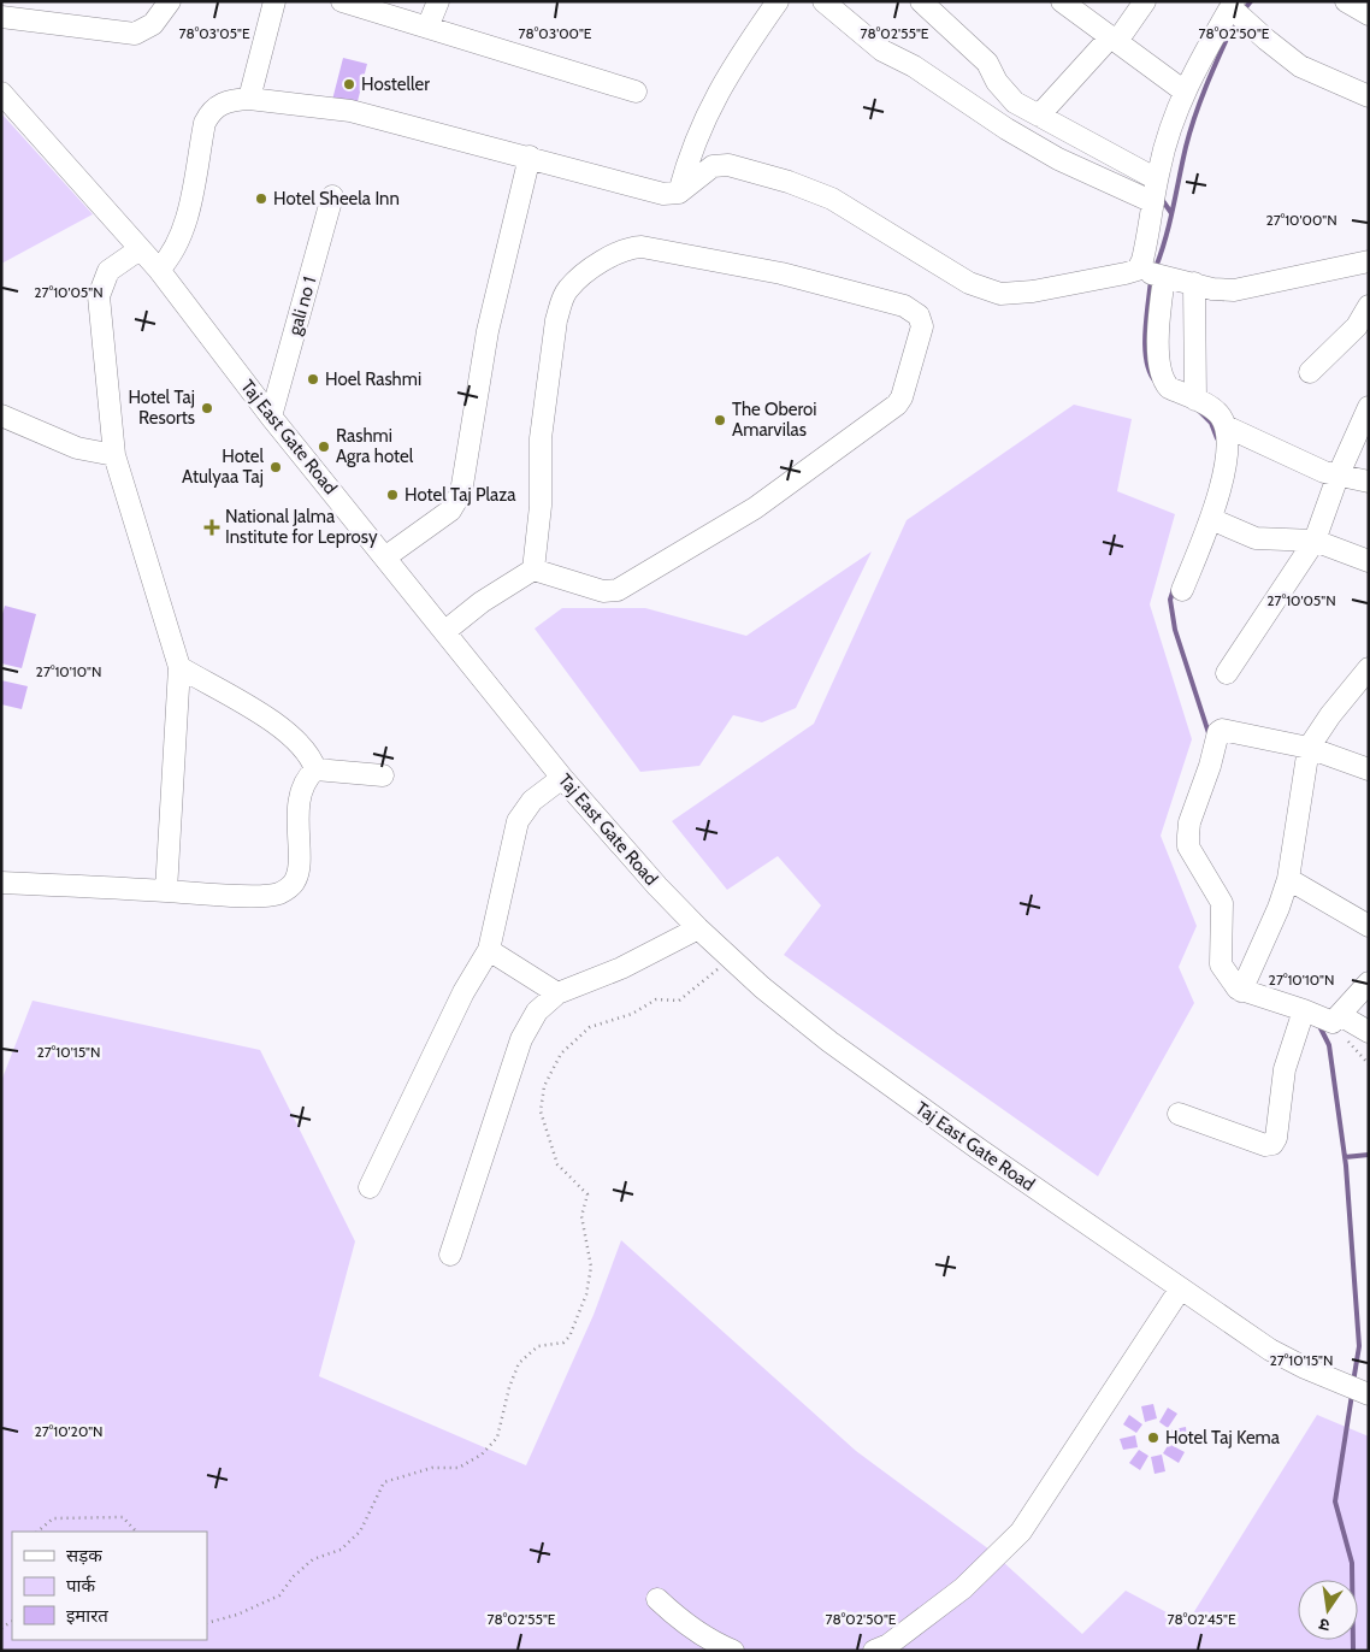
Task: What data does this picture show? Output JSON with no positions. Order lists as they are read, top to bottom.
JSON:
{
  "streets": {
    "street": ["gali no 1", "Taj East Gate Road"]
  },
  "crossings": [
    ["gali no 1", "Taj East Gate Road"]
  ],
  "places": {
    "other": [
      "Hosteller",
      "Hotel Sheela Inn",
      "Hoel Rashmi",
      "Hotel Taj Resorts",
      "The Oberoi Amarvilas",
      "Rashmi Agra hotel",
      "Hotel Atulyaa Taj",
      "Hotel Taj Plaza",
      "Hotel Taj Kema"
    ],
    "health": ["National Jalma Institute for Leprosy"]
  },
  "legend": ["सड़क", "पार्क", "इमारत"],
  "north": "bottom",
  "coordinates": [
    "78°03'05\"E",
    "78°03'00\"E",
    "78°02'55\"E",
    "78°02'50\"E",
    "27°10'00\"N",
    "27°10'05\"N",
    "27°10'10\"N",
    "27°10'15\"N",
    "27°10'20\"N",
    "78°02'45\"E"
  ]
}
